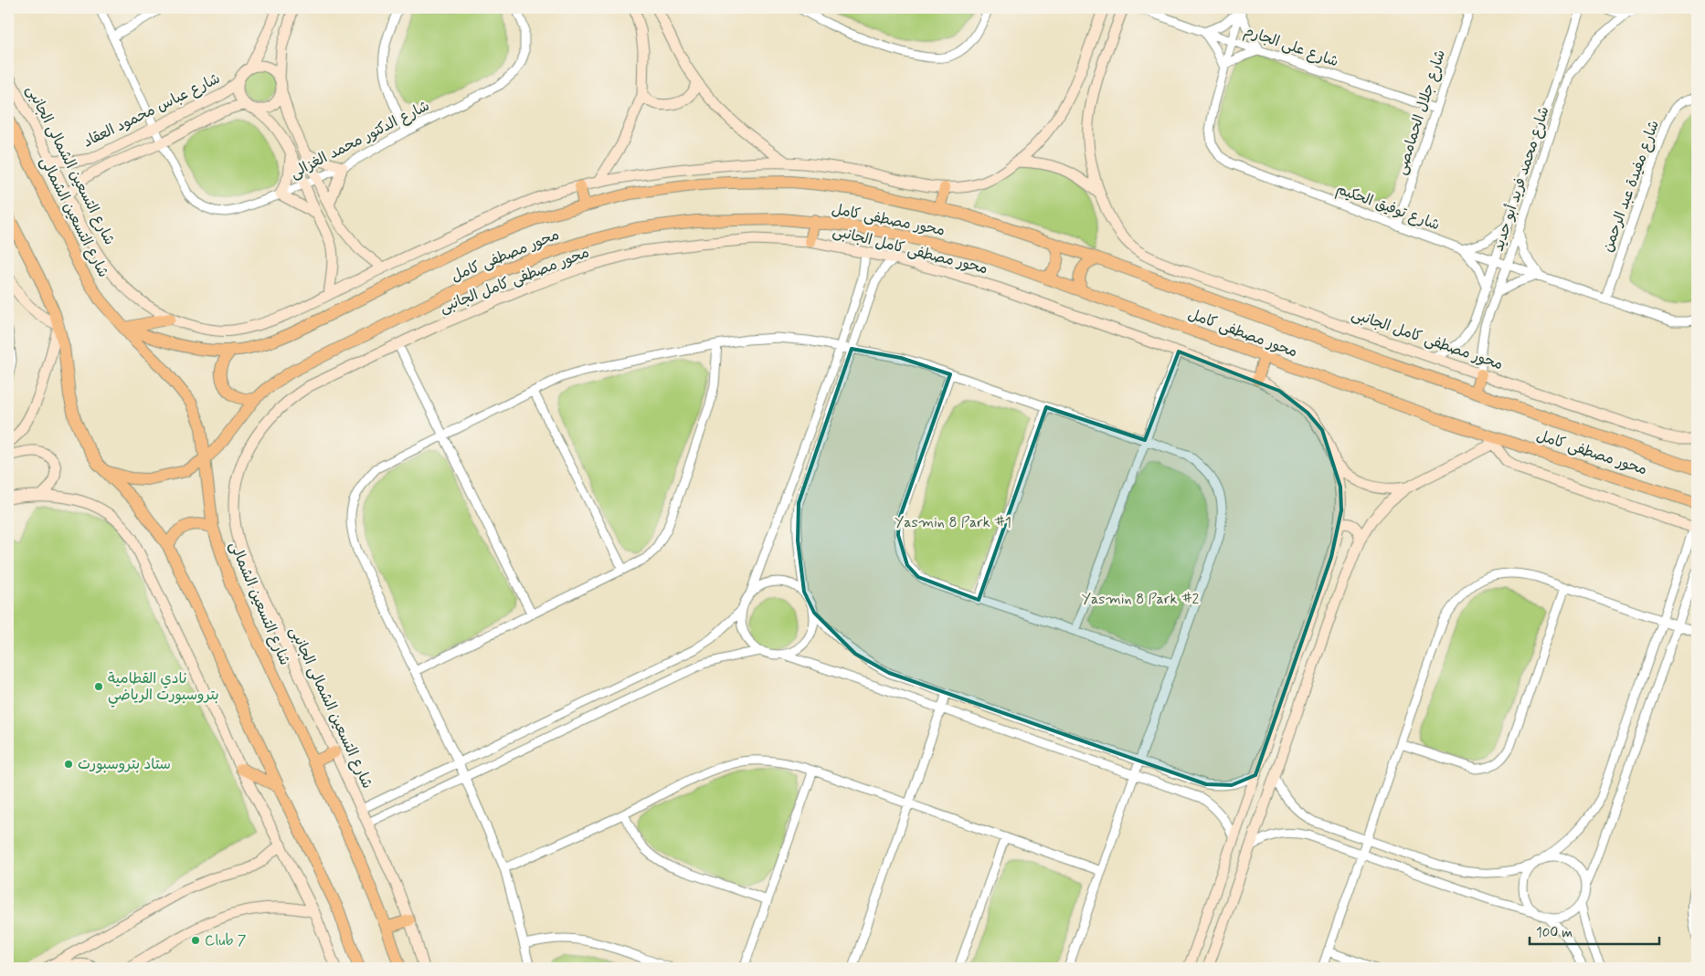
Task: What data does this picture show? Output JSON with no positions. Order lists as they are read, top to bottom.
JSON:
{
  "streets": {
    "main road": ["شارع التسعين الشمالى", "محور مصطفى كامل"],
    "street": [
      "شارع على الجارم",
      "شارع عباس محمود العقاد",
      "شارع جلال الحمامصى",
      "شارع الدكتور محمد الغزالى",
      "شارع التسعين الشمالى الجانبى",
      "شارع محمد فريد أبو حديد",
      "شارع مفيدة عبد الرحمن",
      "شارع توفيق الحكيم",
      "محور مصطفى كامل الجانبى"
    ]
  },
  "crossings": [
    ["شارع على الجارم", "شارع جلال الحمامصى"],
    ["شارع على الجارم", "شارع توفيق الحكيم"],
    ["شارع عباس محمود العقاد", "شارع الدكتور محمد الغزالى"],
    ["شارع عباس محمود العقاد", "شارع التسعين الشمالى الجانبى"],
    ["شارع جلال الحمامصى", "شارع توفيق الحكيم"],
    ["شارع التسعين الشمالى الجانبى", "محور مصطفى كامل الجانبى"],
    ["شارع محمد فريد أبو حديد", "شارع توفيق الحكيم"],
    ["شارع محمد فريد أبو حديد", "محور مصطفى كامل الجانبى"],
    ["شارع مفيدة عبد الرحمن", "شارع توفيق الحكيم"],
    ["شارع التسعين الشمالى", "محور مصطفى كامل"]
  ],
  "parks": ["Yasmin 8 Park #1", "Yasmin 8 Park #2"],
  "places": ["نادي القطامية بتروسبورت الرياضي", "ستاد بتروسبورت", "Club 7"],
  "scale_bar": "100 m"
}
